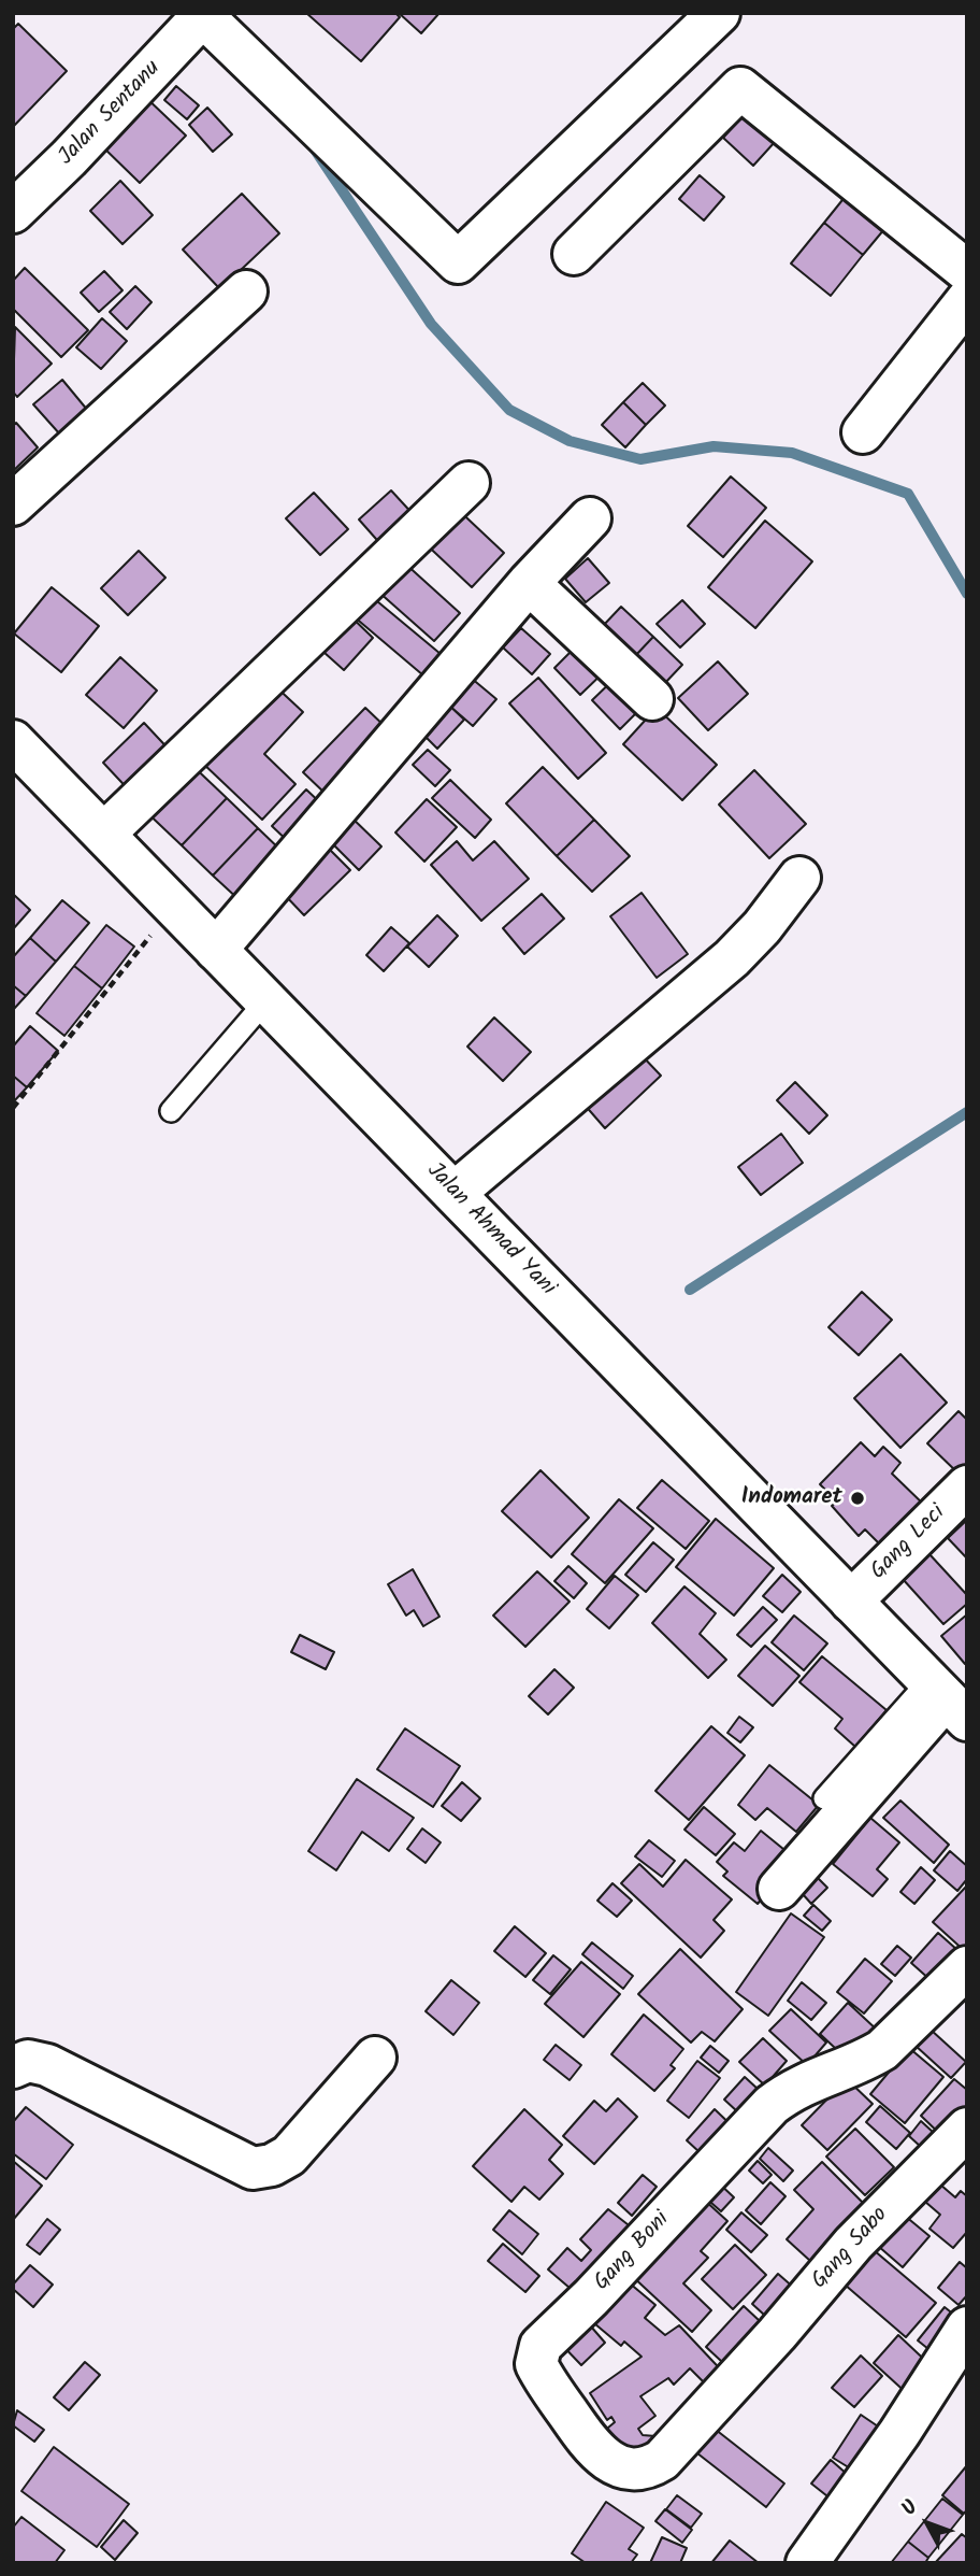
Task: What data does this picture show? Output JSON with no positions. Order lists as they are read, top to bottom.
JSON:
{
  "streets": {
    "street": [
      "Jalan Sentanu",
      "Jalan Ahmad Yani",
      "Gang Leci",
      "Gang Sabo",
      "Gang Boni"
    ]
  },
  "crossings": [
    ["Jalan Ahmad Yani", "Gang Leci"],
    ["Gang Sabo", "Gang Boni"]
  ],
  "places": ["Indomaret"],
  "north": "top left"
}
